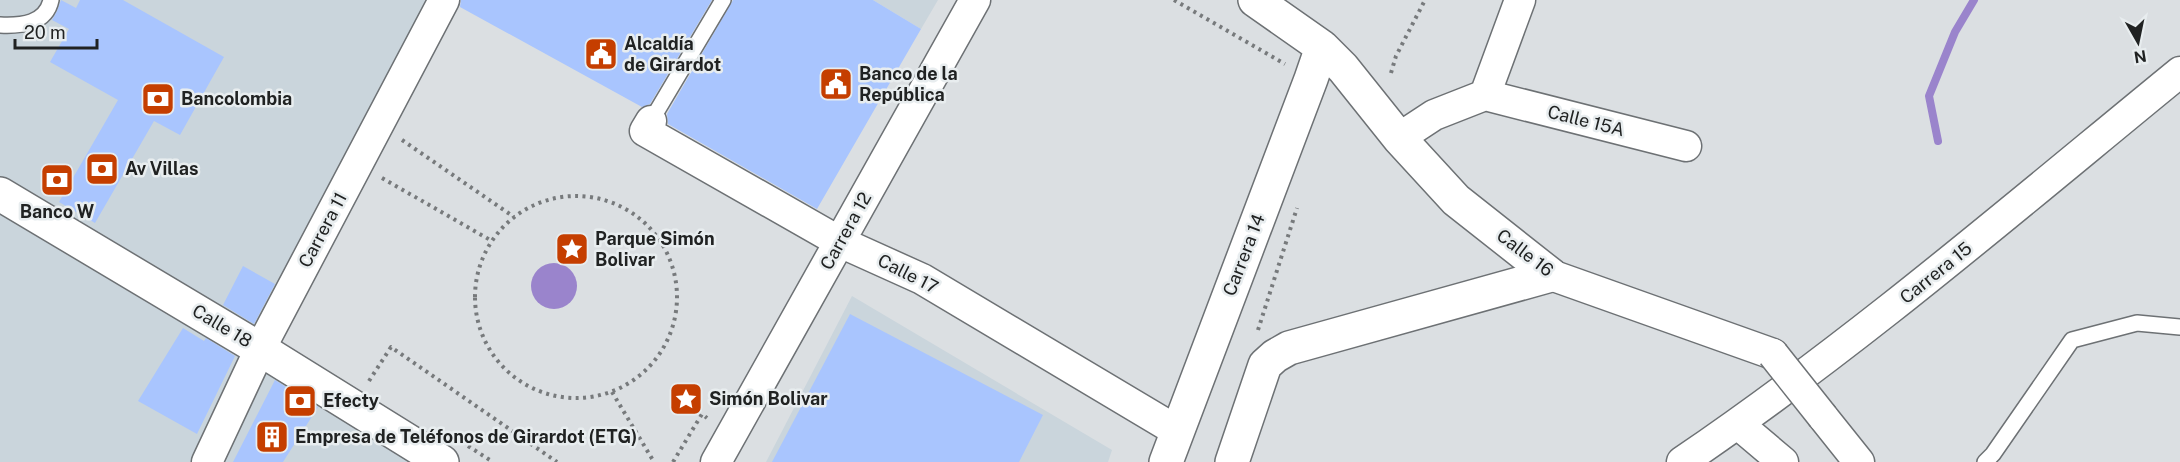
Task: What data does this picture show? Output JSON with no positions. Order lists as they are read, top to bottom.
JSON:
{
  "streets": {
    "street": [
      "Calle 15A",
      "Carrera 11",
      "Carrera 12",
      "Calle 16",
      "Carrera 14",
      "Carrera 15",
      "Calle 17",
      "Calle 18"
    ]
  },
  "crossings": [
    ["Carrera 11", "Calle 18"],
    ["Carrera 12", "Calle 17"],
    ["Calle 16", "Carrera 14"],
    ["Carrera 14", "Calle 17"]
  ],
  "places": {
    "public building": ["Alcaldía de Girardot", "Banco de la República"],
    "bank": [
      "Bancolombia",
      "Av Villas",
      "Banco W",
      "Efecty"
    ],
    "place": ["Parque Simón Bolivar", "Simón Bolivar"],
    "building": ["Empresa de Teléfonos de Girardot (ETG)"]
  },
  "scale_bar": "20 m",
  "north": "bottom"
}
